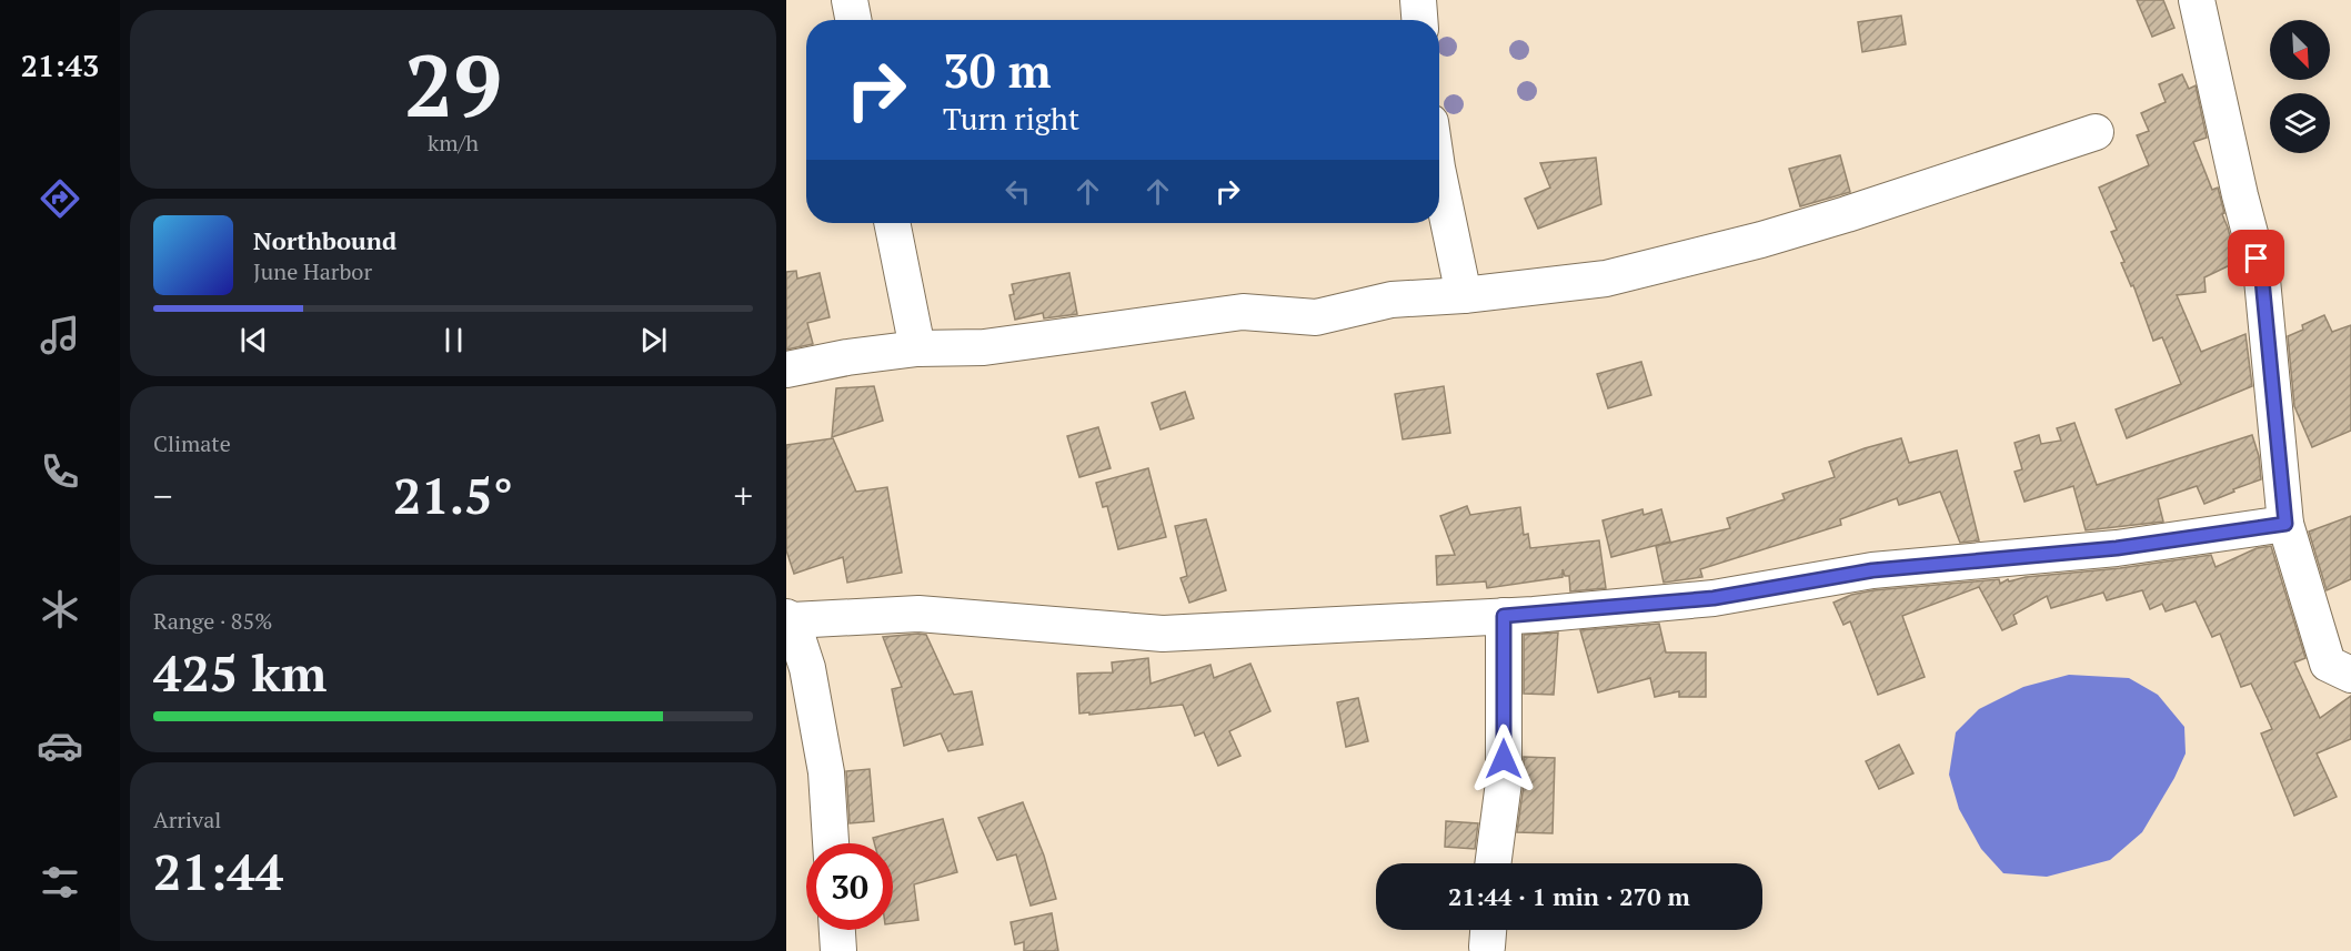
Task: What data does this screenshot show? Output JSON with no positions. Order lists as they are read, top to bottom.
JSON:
{
  "north": "bottom right",
  "page": {
    "tabs": "21:43",
    "tile": [
      ["29", "km/h"],
      "Climate",
      ["Range · 85%", "425 km"],
      ["Arrival", "21:44"]
    ],
    "turn": ["30 m", "Turn right"],
    "song": ["Northbound", "June Harbor"],
    "heat": ["−", "21.5°", "+"],
    "limit": "30",
    "trip": "21:44 · 1 min · 270 m"
  }
}
